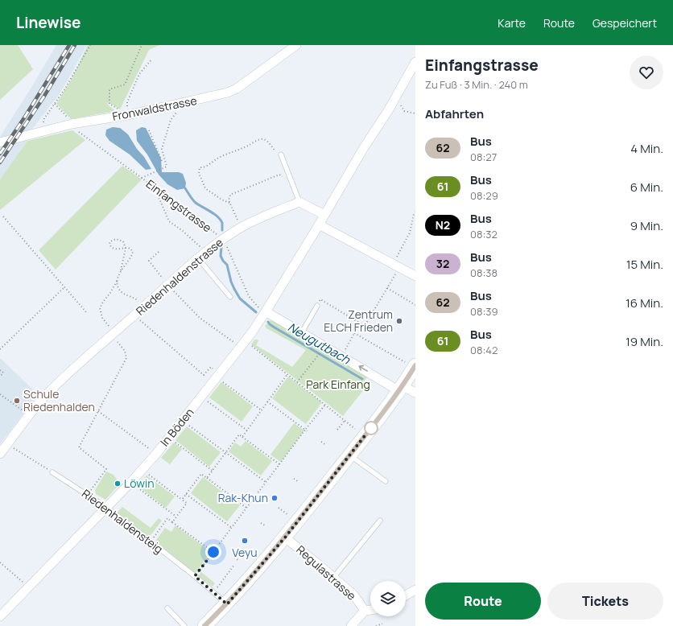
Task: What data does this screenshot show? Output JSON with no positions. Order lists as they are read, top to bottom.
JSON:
{
  "streets": {
    "street": [
      "Fronwaldstrasse",
      "Riedenhaldenstrasse",
      "In Böden",
      "Regulastrasse"
    ],
    "lane": ["Riedenhaldensteig"],
    "path": ["Einfangstrasse"]
  },
  "crossings": [
    ["Fronwaldstrasse", "Einfangstrasse"],
    ["Einfangstrasse", "Riedenhaldenstrasse"],
    ["Einfangstrasse", "In Böden"],
    ["In Böden", "Riedenhaldensteig"]
  ],
  "water": ["Neugutbach"],
  "parks": ["Park Einfang"],
  "places": [
    "Zentrum ELCH Frieden",
    "Schule Riedenhalden",
    "Löwin",
    "Rak-Khun",
    "Veyu"
  ],
  "lines": ["bus line 62"],
  "page": {
    "header": "Linewise",
    "nav": ["Karte", "Route", "Gespeichert"],
    "heading": [
      ["Einfangstrasse", "Zu Fuß · 3 Min. · 240 m"],
      "Abfahrten"
    ],
    "list": [
      {
        "mark": "62",
        "name": "Bus",
        "note": "08:27",
        "value": "4 Min."
      },
      {
        "mark": "61",
        "name": "Bus",
        "note": "08:29",
        "value": "6 Min."
      },
      {
        "mark": "N2",
        "name": "Bus",
        "note": "08:32",
        "value": "9 Min."
      },
      {
        "mark": "32",
        "name": "Bus",
        "note": "08:38",
        "value": "15 Min."
      },
      {
        "mark": "62",
        "name": "Bus",
        "note": "08:39",
        "value": "16 Min."
      },
      {
        "mark": "61",
        "name": "Bus",
        "note": "08:42",
        "value": "19 Min."
      }
    ],
    "buttons": ["Route", "Tickets"]
  }
}
